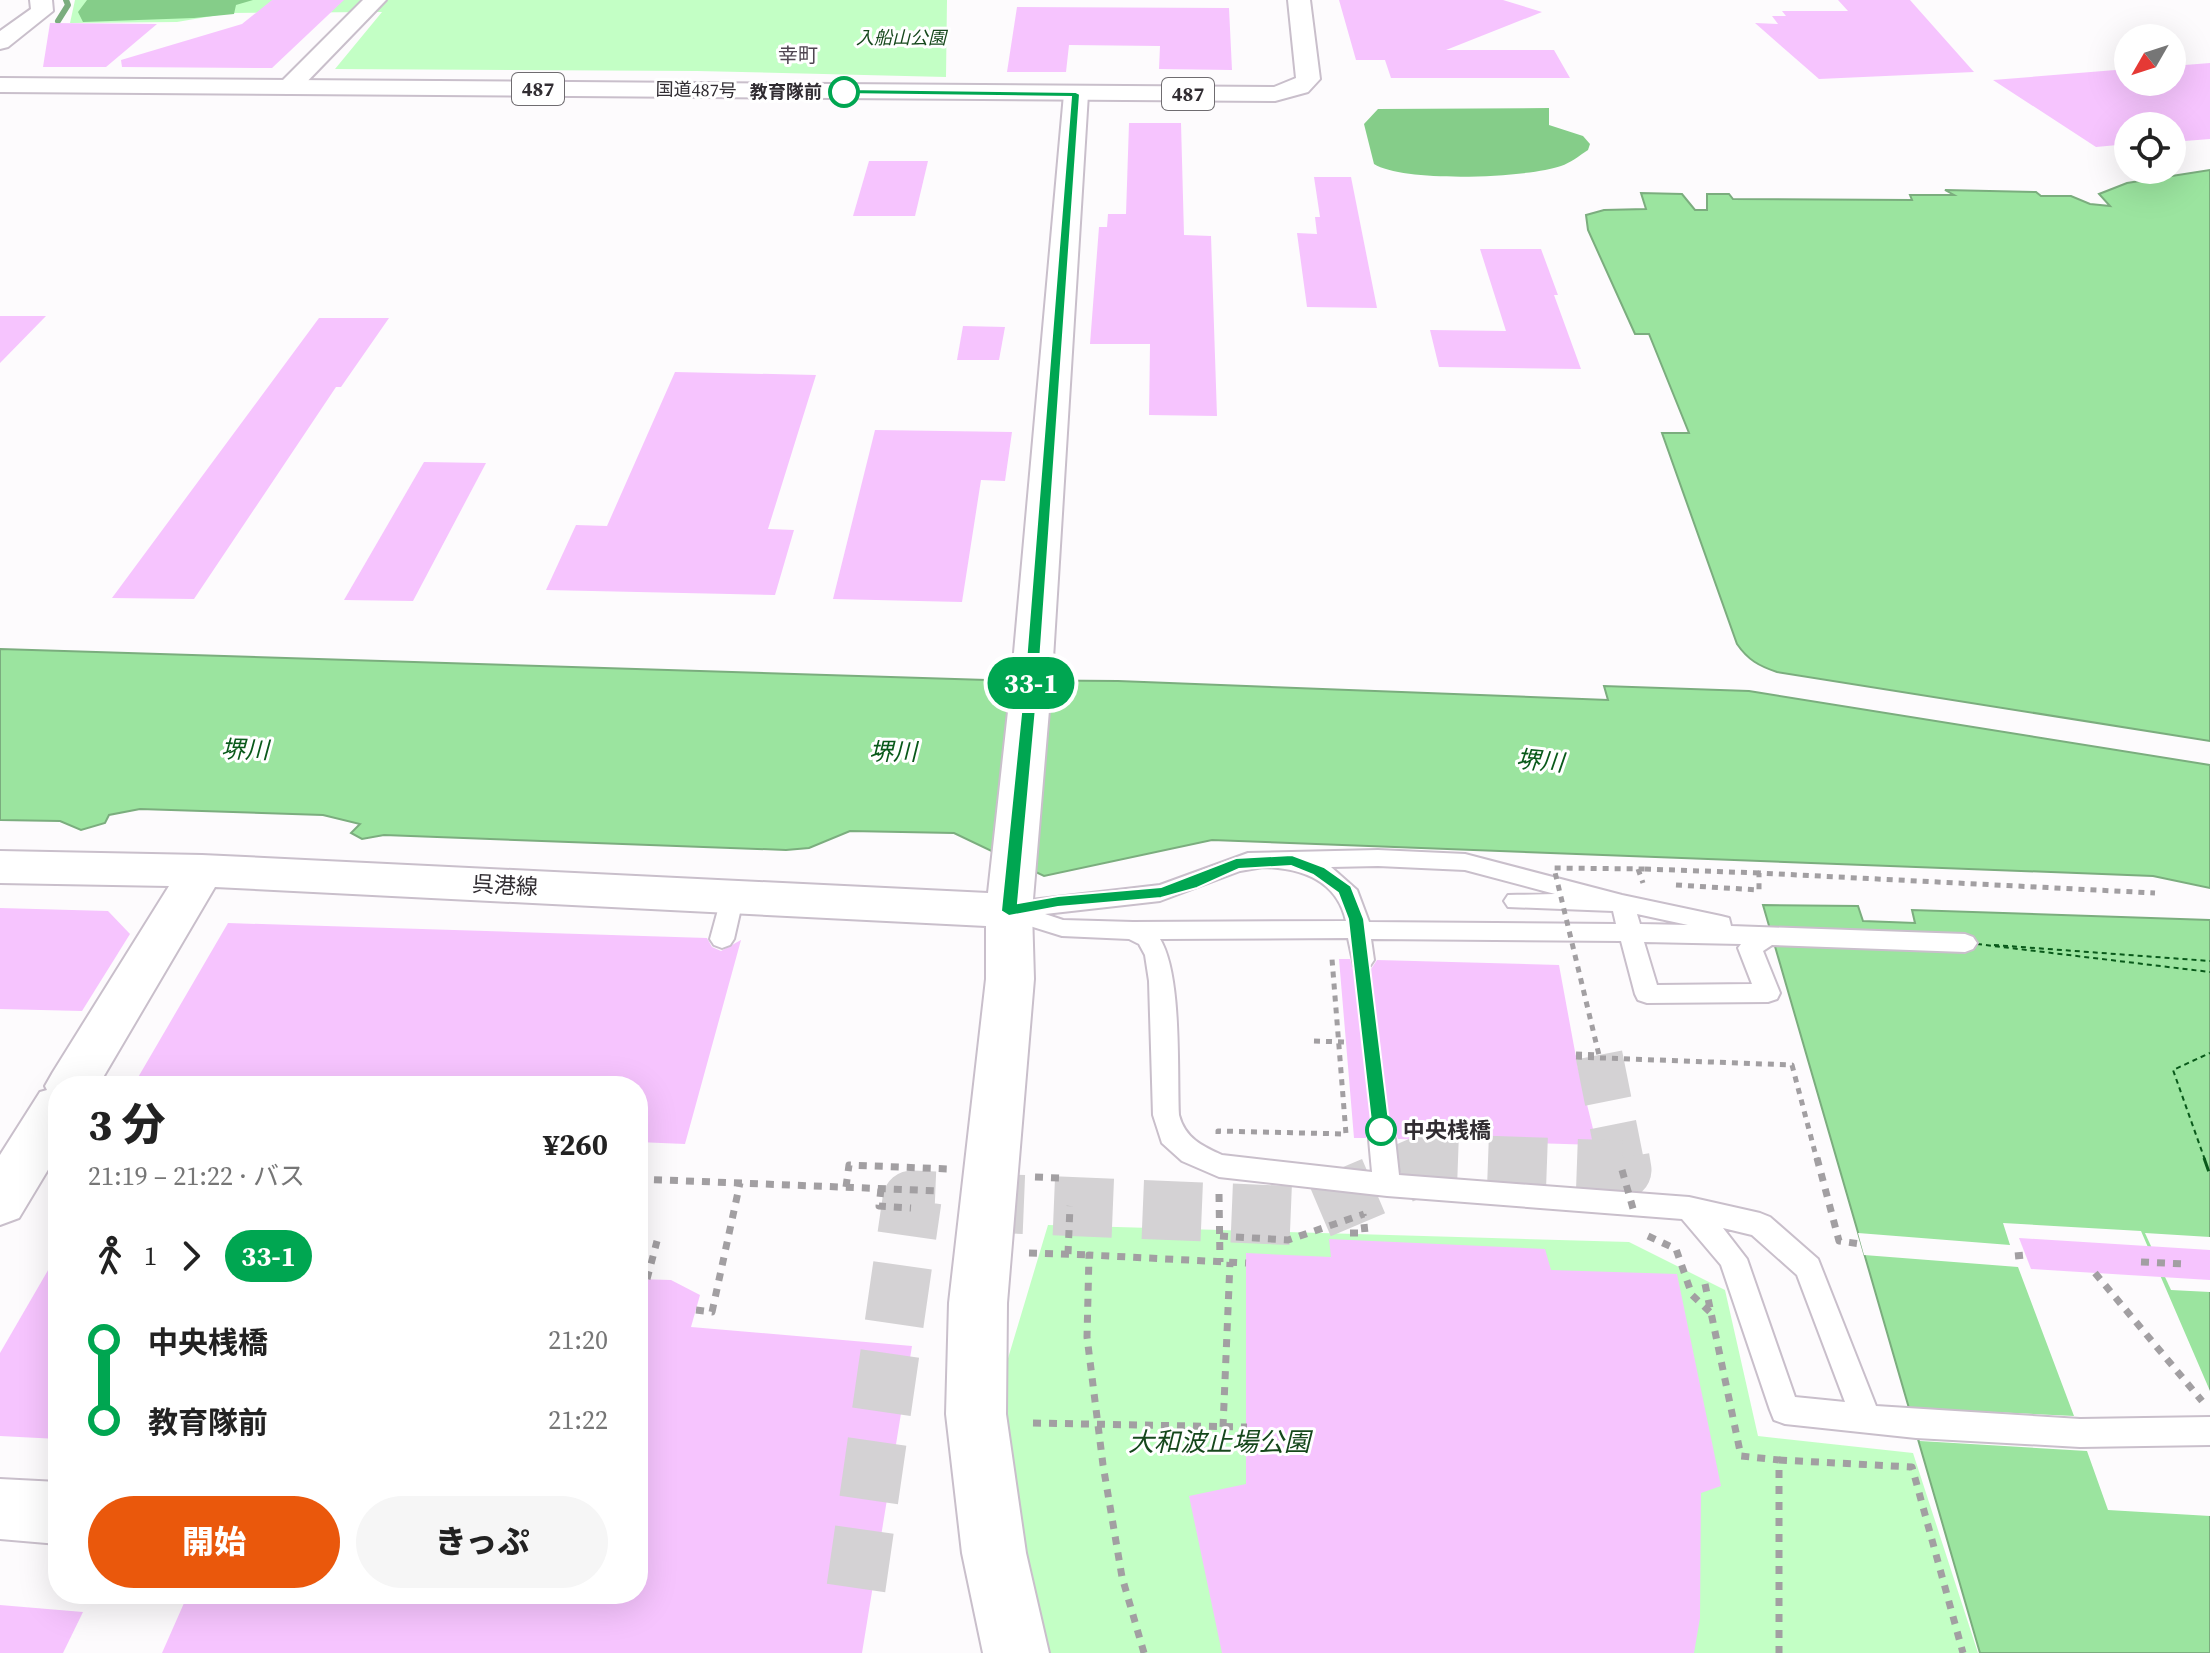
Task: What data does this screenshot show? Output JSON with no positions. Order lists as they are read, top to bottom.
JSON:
{
  "streets": {
    "main road": ["487", "国道487号", "呉港線"]
  },
  "districts": ["幸町"],
  "water": ["堺川"],
  "parks": ["入船山公園", "大和波止場公園"],
  "places": ["教育隊前", "中央桟橋"],
  "lines": ["bus line 33-1"],
  "north": "bottom left",
  "page": {
    "on_map": "33-1",
    "heading": ["3 分", "21:19 – 21:22 · バス", "¥260"],
    "legs": ["1", "33-1"],
    "list": [
      {
        "name": "中央桟橋",
        "value": "21:20"
      },
      {
        "name": "教育隊前",
        "value": "21:22"
      }
    ],
    "buttons": ["開始", "きっぷ"]
  }
}
